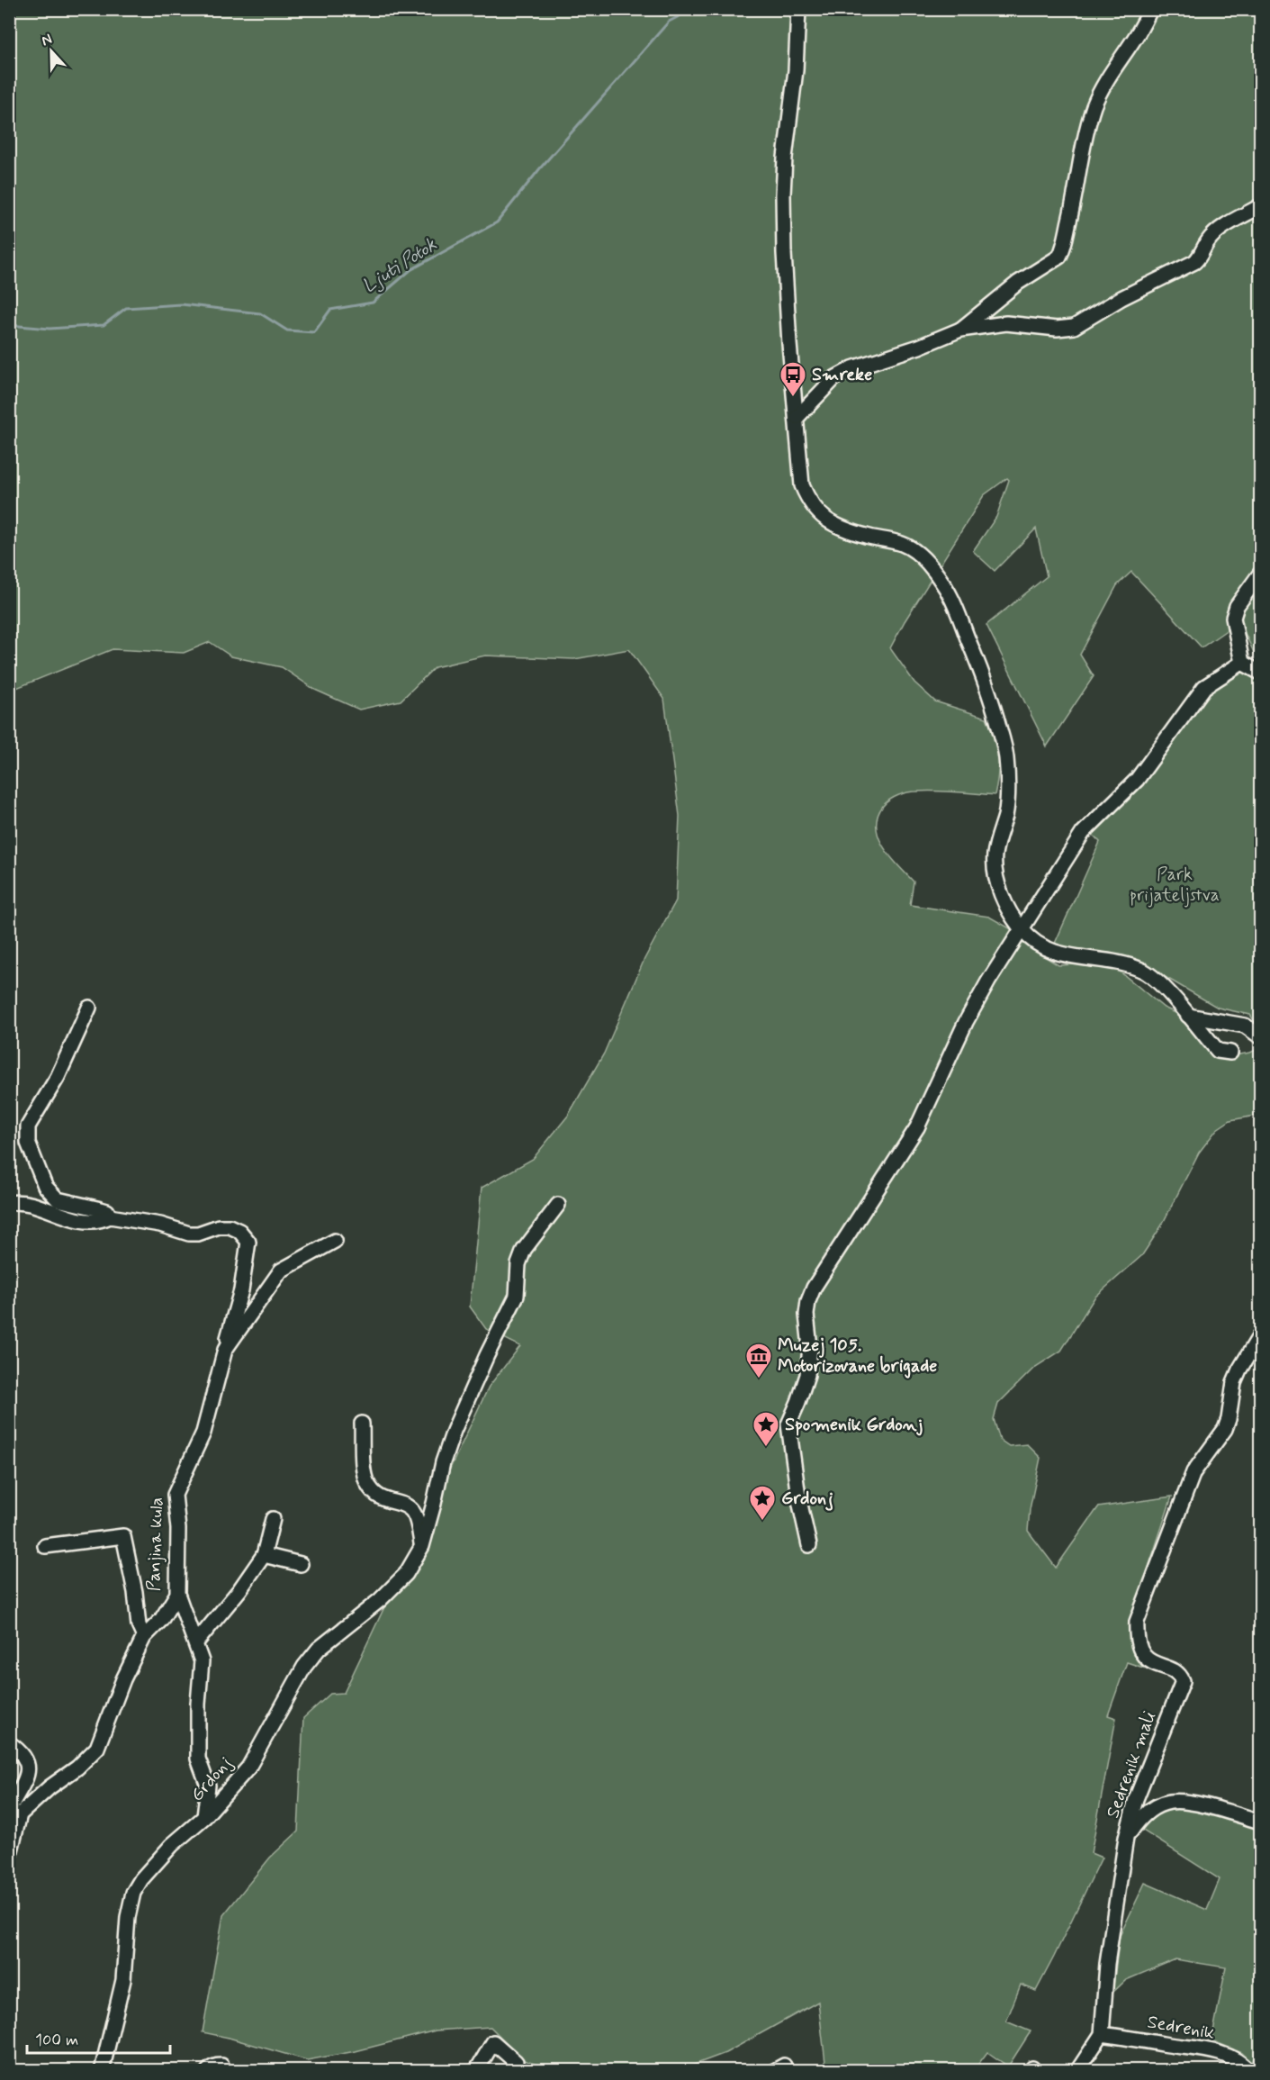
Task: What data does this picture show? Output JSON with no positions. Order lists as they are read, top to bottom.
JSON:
{
  "streets": {
    "street": [
      "Panjina kula",
      "Sedrenik mali",
      "Grdonj",
      "Sedrenik"
    ]
  },
  "crossings": [
    ["Sedrenik mali", "Sedrenik"]
  ],
  "water": ["Ljuti Potok"],
  "parks": ["Park prijateljstva"],
  "places": {
    "bus stop": ["Smreke"],
    "museum": ["Muzej 105. Motorizovane brigade"],
    "place": ["Spomenik Grdonj", "Grdonj"]
  },
  "scale_bar": "100 m",
  "north": "top"
}
